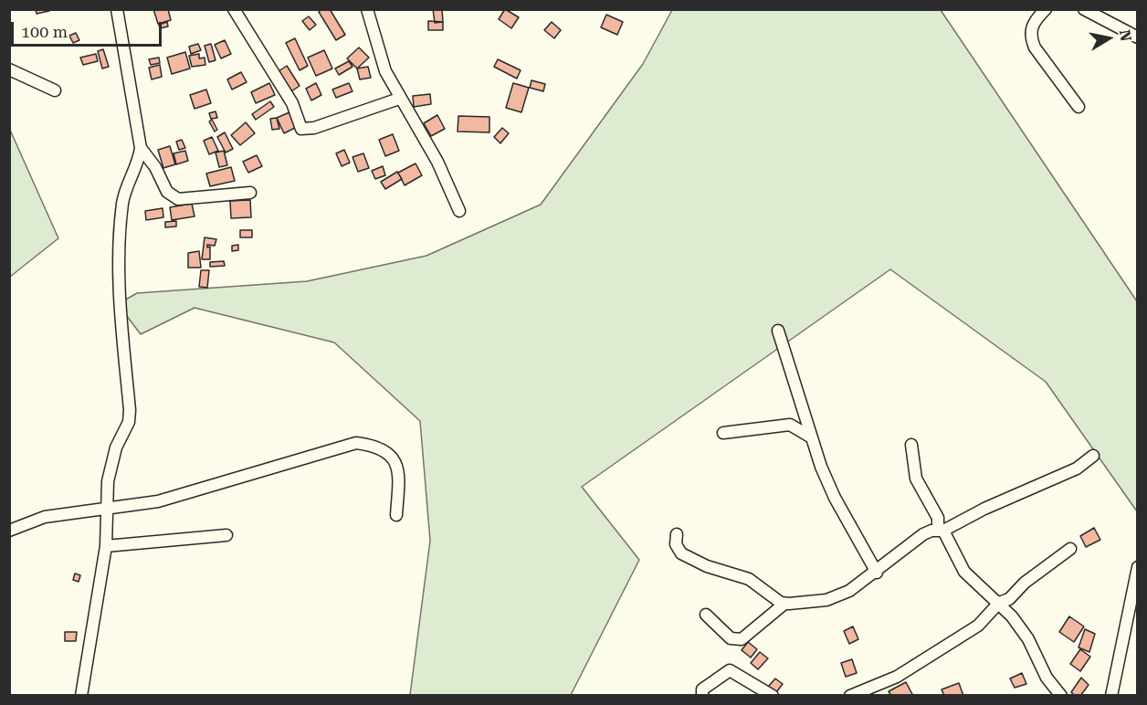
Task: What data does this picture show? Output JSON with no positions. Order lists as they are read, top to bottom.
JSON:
{
  "scale_bar": "100 m",
  "north": "right"
}
